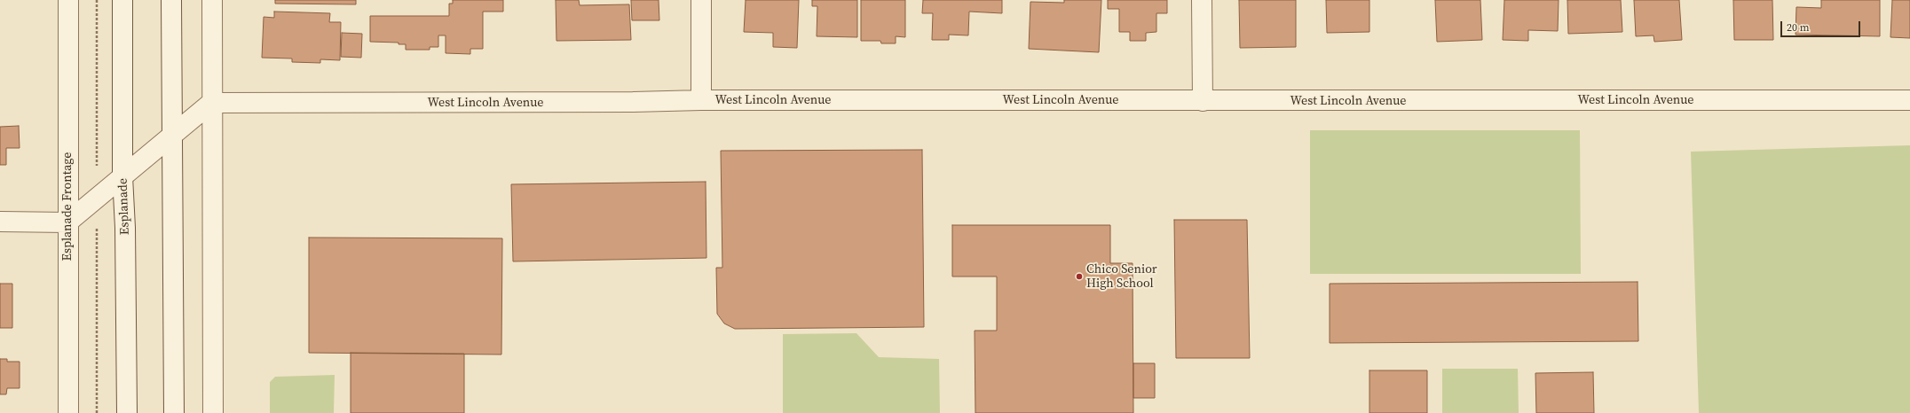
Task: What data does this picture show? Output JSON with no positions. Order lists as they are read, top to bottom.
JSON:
{
  "streets": {
    "street": ["West Lincoln Avenue", "Esplanade Frontage", "Esplanade"]
  },
  "places": ["Chico Senior High School"],
  "scale_bar": "20 m"
}
